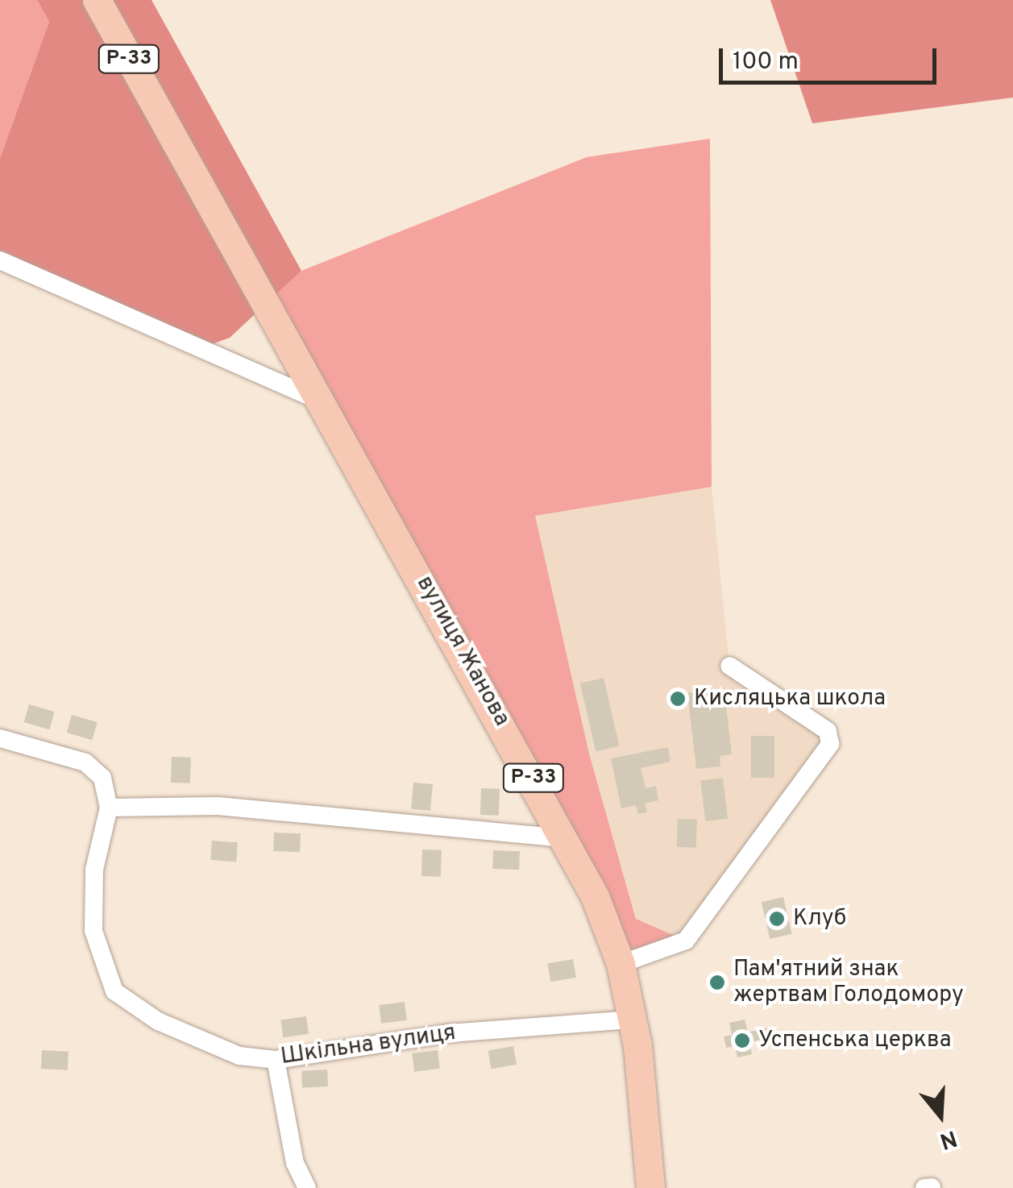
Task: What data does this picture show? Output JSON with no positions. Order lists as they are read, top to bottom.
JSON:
{
  "streets": {
    "main road": ["Р-33", "вулиця Жанова"],
    "street": ["Шкільна вулиця"]
  },
  "crossings": [
    ["Р-33", "вулиця Жанова"],
    ["вулиця Жанова", "Шкільна вулиця"]
  ],
  "places": [
    "Кисляцька школа",
    "Клуб",
    "Пам'ятний знак жертвам Голодомору",
    "Успенська церква"
  ],
  "scale_bar": "100 m",
  "north": "bottom"
}
